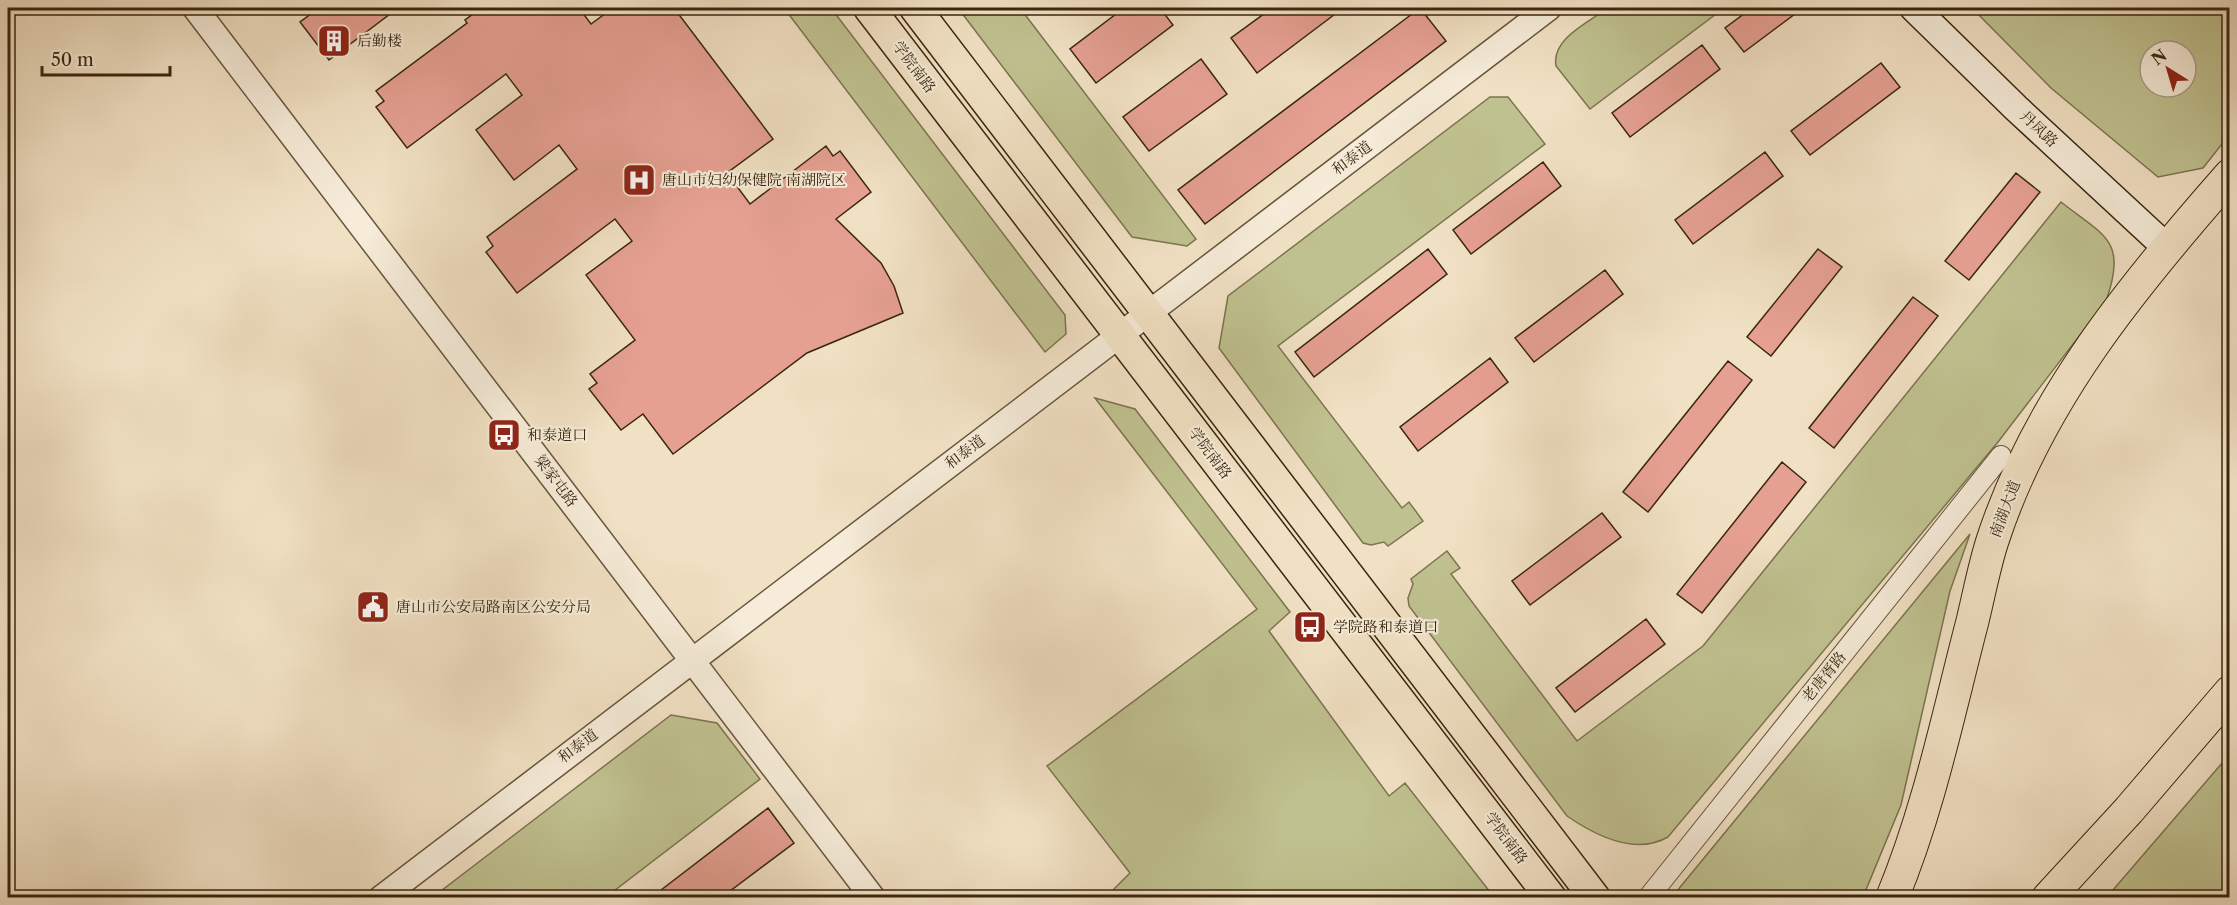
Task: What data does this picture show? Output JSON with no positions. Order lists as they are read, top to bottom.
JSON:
{
  "streets": {
    "highway": ["南湖大道"],
    "main road": ["学院南路", "丹凤路"],
    "street": ["和泰道", "梁家屯路", "老唐胥路"]
  },
  "crossings": [
    ["学院南路", "和泰道"],
    ["丹凤路", "南湖大道"],
    ["和泰道", "梁家屯路"]
  ],
  "places": {
    "building": ["后勤楼"],
    "hospital": ["唐山市妇幼保健院 南湖院区"],
    "bus stop": ["和泰道口", "学院路和泰道口"],
    "public building": ["唐山市公安局路南区公安分局"]
  },
  "scale_bar": "50 m",
  "north": "top left"
}
